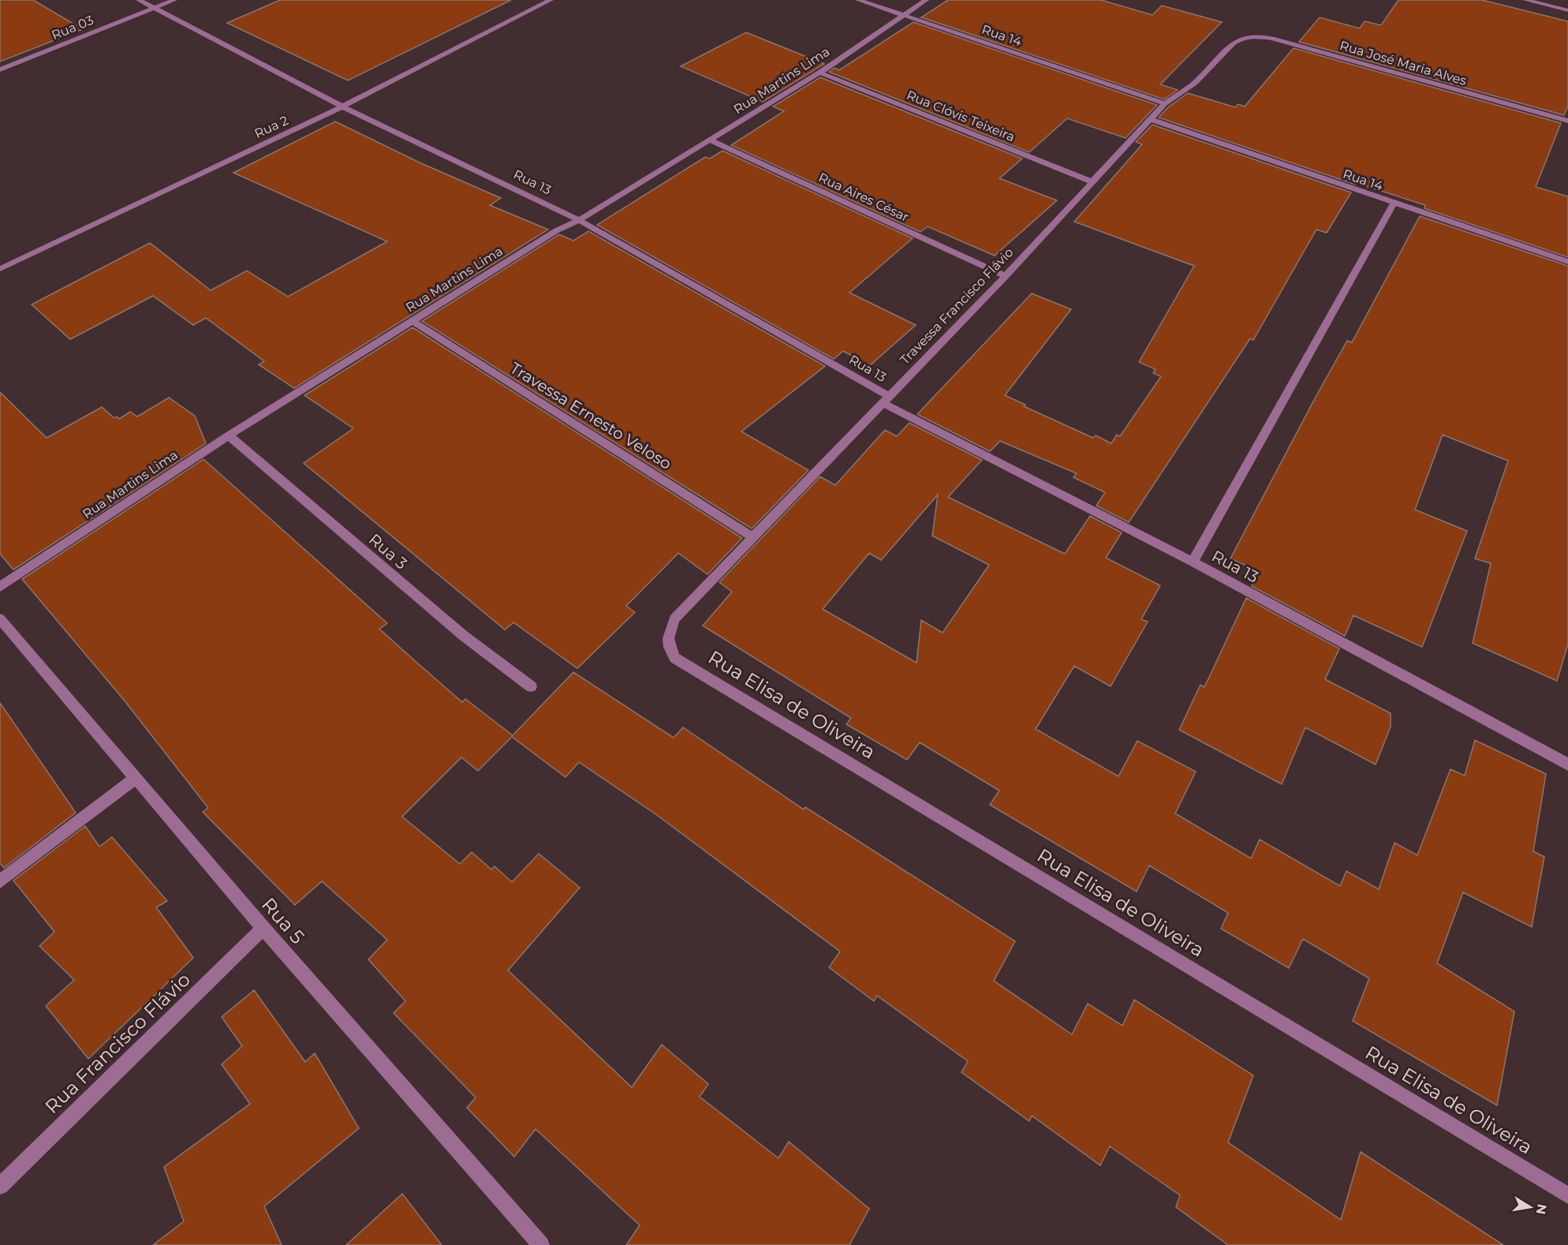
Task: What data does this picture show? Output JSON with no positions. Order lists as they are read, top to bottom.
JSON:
{
  "streets": {
    "street": [
      "Rua 03",
      "Rua 14",
      "Rua José Maria Alves",
      "Rua Martins Lima",
      "Rua Clóvis Teixeira",
      "Rua 2",
      "Rua 13",
      "Rua Aires César",
      "Travessa Francisco Flávio",
      "Travessa Ernesto Veloso",
      "Rua 3",
      "Rua Elisa de Oliveira",
      "Rua 5",
      "Rua Francisco Flávio"
    ]
  },
  "crossings": [
    ["Rua 03", "Rua 13"],
    ["Rua 14", "Rua Martins Lima"],
    ["Rua 14", "Travessa Francisco Flávio"],
    ["Rua José Maria Alves", "Travessa Francisco Flávio"],
    ["Rua Martins Lima", "Rua Clóvis Teixeira"],
    ["Rua Martins Lima", "Rua 13"],
    ["Rua Martins Lima", "Rua Aires César"],
    ["Rua Martins Lima", "Travessa Ernesto Veloso"],
    ["Rua Martins Lima", "Rua 3"],
    ["Rua Clóvis Teixeira", "Travessa Francisco Flávio"],
    ["Rua 2", "Rua 13"],
    ["Rua 13", "Travessa Francisco Flávio"],
    ["Rua Aires César", "Travessa Francisco Flávio"],
    ["Travessa Francisco Flávio", "Travessa Ernesto Veloso"],
    ["Travessa Francisco Flávio", "Rua Elisa de Oliveira"],
    ["Rua 5", "Rua Francisco Flávio"]
  ],
  "north": "right"
}
